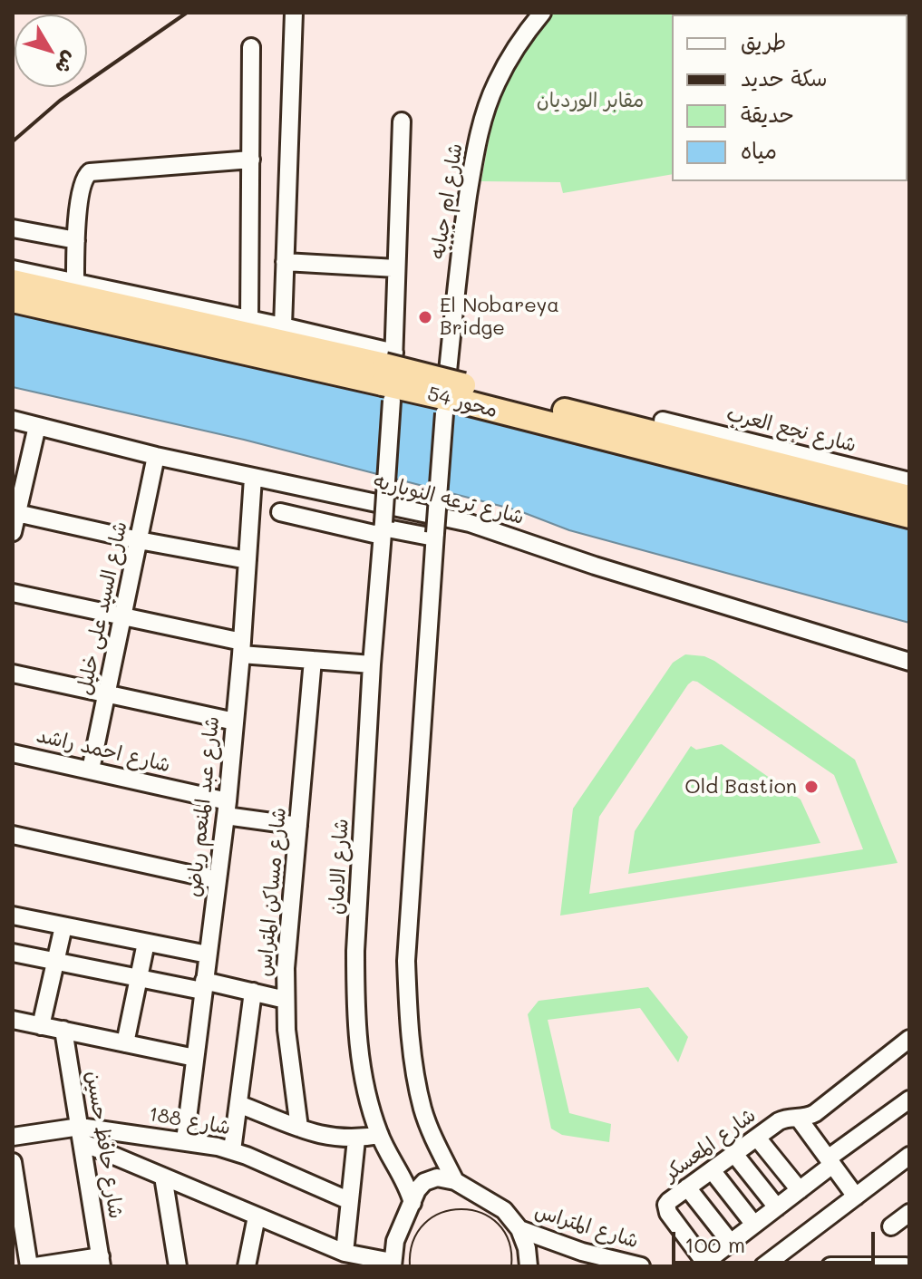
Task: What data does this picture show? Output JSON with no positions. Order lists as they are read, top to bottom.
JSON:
{
  "streets": {
    "highway": ["محور 54"],
    "street": [
      "شارع ام جبابه",
      "شارع نجع العرب",
      "شارع ترعه النوباريه",
      "شارع السيد على خليل",
      "شارع احمد راشد",
      "شارع عبد المنعم رياض",
      "شارع الامان",
      "شارع مساكن المتراس",
      "شارع 188",
      "شارع حافظ حسين",
      "شارع المعسكر",
      "شارع المتراس"
    ]
  },
  "crossings": [
    ["شارع ام جبابه", "محور 54"],
    ["محور 54", "شارع الامان"],
    ["شارع ترعه النوباريه", "شارع السيد على خليل"],
    ["شارع ترعه النوباريه", "شارع عبد المنعم رياض"],
    ["شارع السيد على خليل", "شارع احمد راشد"],
    ["شارع احمد راشد", "شارع عبد المنعم رياض"],
    ["شارع احمد راشد", "شارع مساكن المتراس"],
    ["شارع عبد المنعم رياض", "شارع 188"],
    ["شارع 188", "شارع حافظ حسين"]
  ],
  "parks": ["مقابر الورديان"],
  "places": ["El Nobareya Bridge", "Old Bastion"],
  "legend": [
    "طريق",
    "سكة حديد",
    "حديقة",
    "مياه"
  ],
  "scale_bar": "100 m",
  "north": "bottom right"
}
